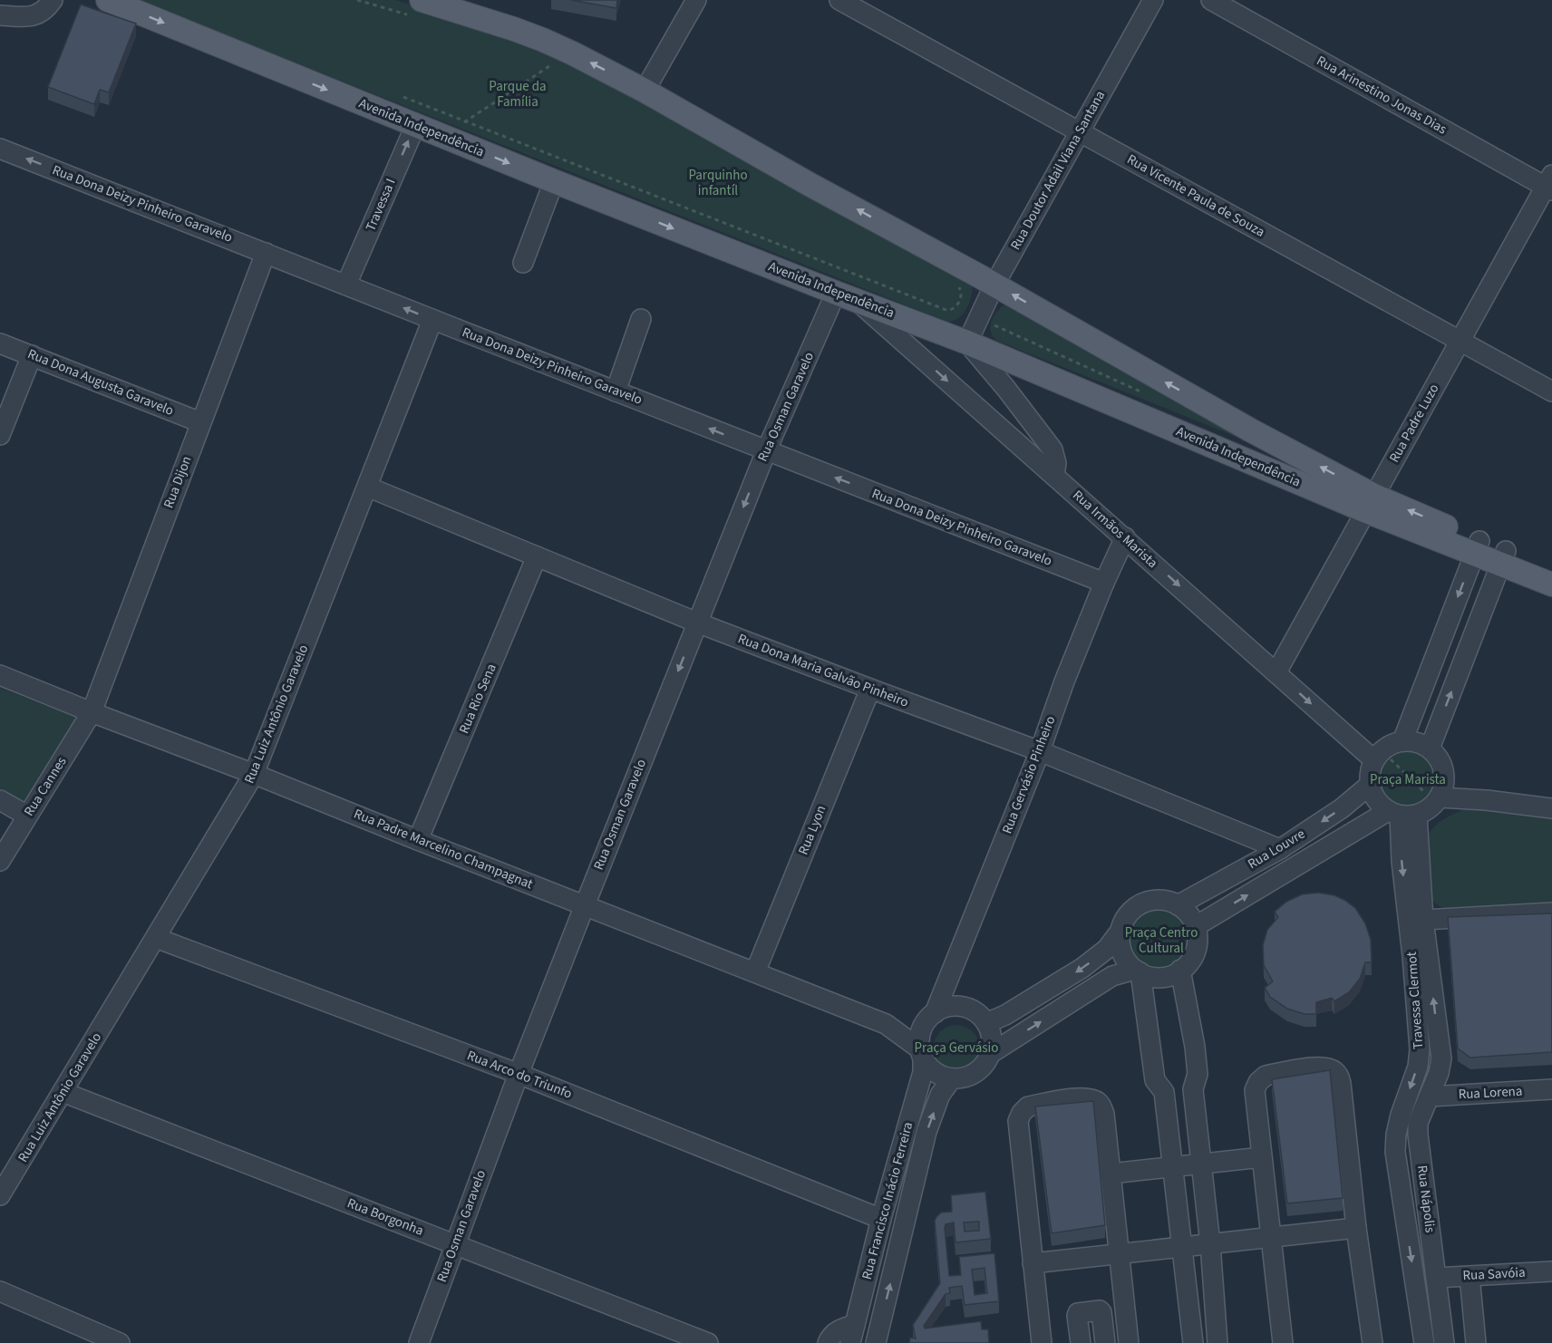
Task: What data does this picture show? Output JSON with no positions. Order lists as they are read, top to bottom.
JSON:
{
  "streets": {
    "main road": ["Avenida Independência"],
    "street": [
      "Rua Arinestino Jonas Dias",
      "Rua Doutor Adail Viana Santana",
      "Rua Vicente Paula de Souza",
      "Rua Dona Deizy Pinheiro Garavelo",
      "Travessa I",
      "Rua Dona Augusta Garavelo",
      "Rua Osman Garavelo",
      "Rua Padre Luzo",
      "Rua Dijon",
      "Rua Irmãos Marista",
      "Rua Dona Maria Galvão Pinheiro",
      "Rua Rio Sena",
      "Rua Luiz Antônio Garavelo",
      "Rua Gervásio Pinheiro",
      "Rua Cannes",
      "Rua Lyon",
      "Rua Padre Marcelino Champagnat",
      "Rua Louvre",
      "Travessa Clermot",
      "Rua Arco do Triunfo",
      "Rua Lorena",
      "Rua Nápolis",
      "Rua Francisco Inácio Ferreira",
      "Rua Borgonha",
      "Rua Savóia"
    ]
  },
  "crossings": [
    ["Rua Arinestino Jonas Dias", "Rua Padre Luzo"],
    ["Avenida Independência", "Rua Doutor Adail Viana Santana"],
    ["Avenida Independência", "Travessa I"],
    ["Avenida Independência", "Rua Osman Garavelo"],
    ["Avenida Independência", "Rua Padre Luzo"],
    ["Avenida Independência", "Rua Irmãos Marista"],
    ["Rua Doutor Adail Viana Santana", "Rua Vicente Paula de Souza"],
    ["Rua Vicente Paula de Souza", "Rua Padre Luzo"],
    ["Rua Dona Deizy Pinheiro Garavelo", "Travessa I"],
    ["Rua Dona Deizy Pinheiro Garavelo", "Rua Osman Garavelo"],
    ["Rua Dona Deizy Pinheiro Garavelo", "Rua Dijon"],
    ["Rua Dona Deizy Pinheiro Garavelo", "Rua Luiz Antônio Garavelo"],
    ["Rua Dona Deizy Pinheiro Garavelo", "Rua Gervásio Pinheiro"],
    ["Rua Dona Augusta Garavelo", "Rua Dijon"],
    ["Rua Osman Garavelo", "Rua Irmãos Marista"],
    ["Rua Osman Garavelo", "Rua Dona Maria Galvão Pinheiro"],
    ["Rua Osman Garavelo", "Rua Padre Marcelino Champagnat"],
    ["Rua Osman Garavelo", "Rua Arco do Triunfo"],
    ["Rua Osman Garavelo", "Rua Borgonha"],
    ["Rua Padre Luzo", "Rua Irmãos Marista"],
    ["Rua Dijon", "Rua Cannes"],
    ["Rua Dijon", "Rua Padre Marcelino Champagnat"],
    ["Rua Irmãos Marista", "Rua Gervásio Pinheiro"],
    ["Rua Irmãos Marista", "Rua Louvre"],
    ["Rua Irmãos Marista", "Travessa Clermot"],
    ["Rua Dona Maria Galvão Pinheiro", "Rua Rio Sena"],
    ["Rua Dona Maria Galvão Pinheiro", "Rua Luiz Antônio Garavelo"],
    ["Rua Dona Maria Galvão Pinheiro", "Rua Gervásio Pinheiro"],
    ["Rua Dona Maria Galvão Pinheiro", "Rua Lyon"],
    ["Rua Dona Maria Galvão Pinheiro", "Rua Louvre"],
    ["Rua Rio Sena", "Rua Padre Marcelino Champagnat"],
    ["Rua Luiz Antônio Garavelo", "Rua Padre Marcelino Champagnat"],
    ["Rua Luiz Antônio Garavelo", "Rua Arco do Triunfo"],
    ["Rua Luiz Antônio Garavelo", "Rua Borgonha"],
    ["Rua Gervásio Pinheiro", "Rua Padre Marcelino Champagnat"],
    ["Rua Gervásio Pinheiro", "Rua Francisco Inácio Ferreira"],
    ["Rua Cannes", "Rua Padre Marcelino Champagnat"],
    ["Rua Lyon", "Rua Padre Marcelino Champagnat"],
    ["Rua Padre Marcelino Champagnat", "Rua Francisco Inácio Ferreira"],
    ["Rua Louvre", "Travessa Clermot"],
    ["Travessa Clermot", "Rua Nápolis"],
    ["Rua Arco do Triunfo", "Rua Francisco Inácio Ferreira"],
    ["Rua Lorena", "Rua Nápolis"],
    ["Rua Nápolis", "Rua Savóia"]
  ],
  "one_way": ["Rua Dona Deizy Pinheiro Garavelo", "Rua Osman Garavelo", "Rua Irmãos Marista"],
  "parks": [
    "Parque da Família",
    "Parquinho infantíl",
    "Praça Marista",
    "Praça Centro Cultural",
    "Praça Gervásio"
  ]
}
